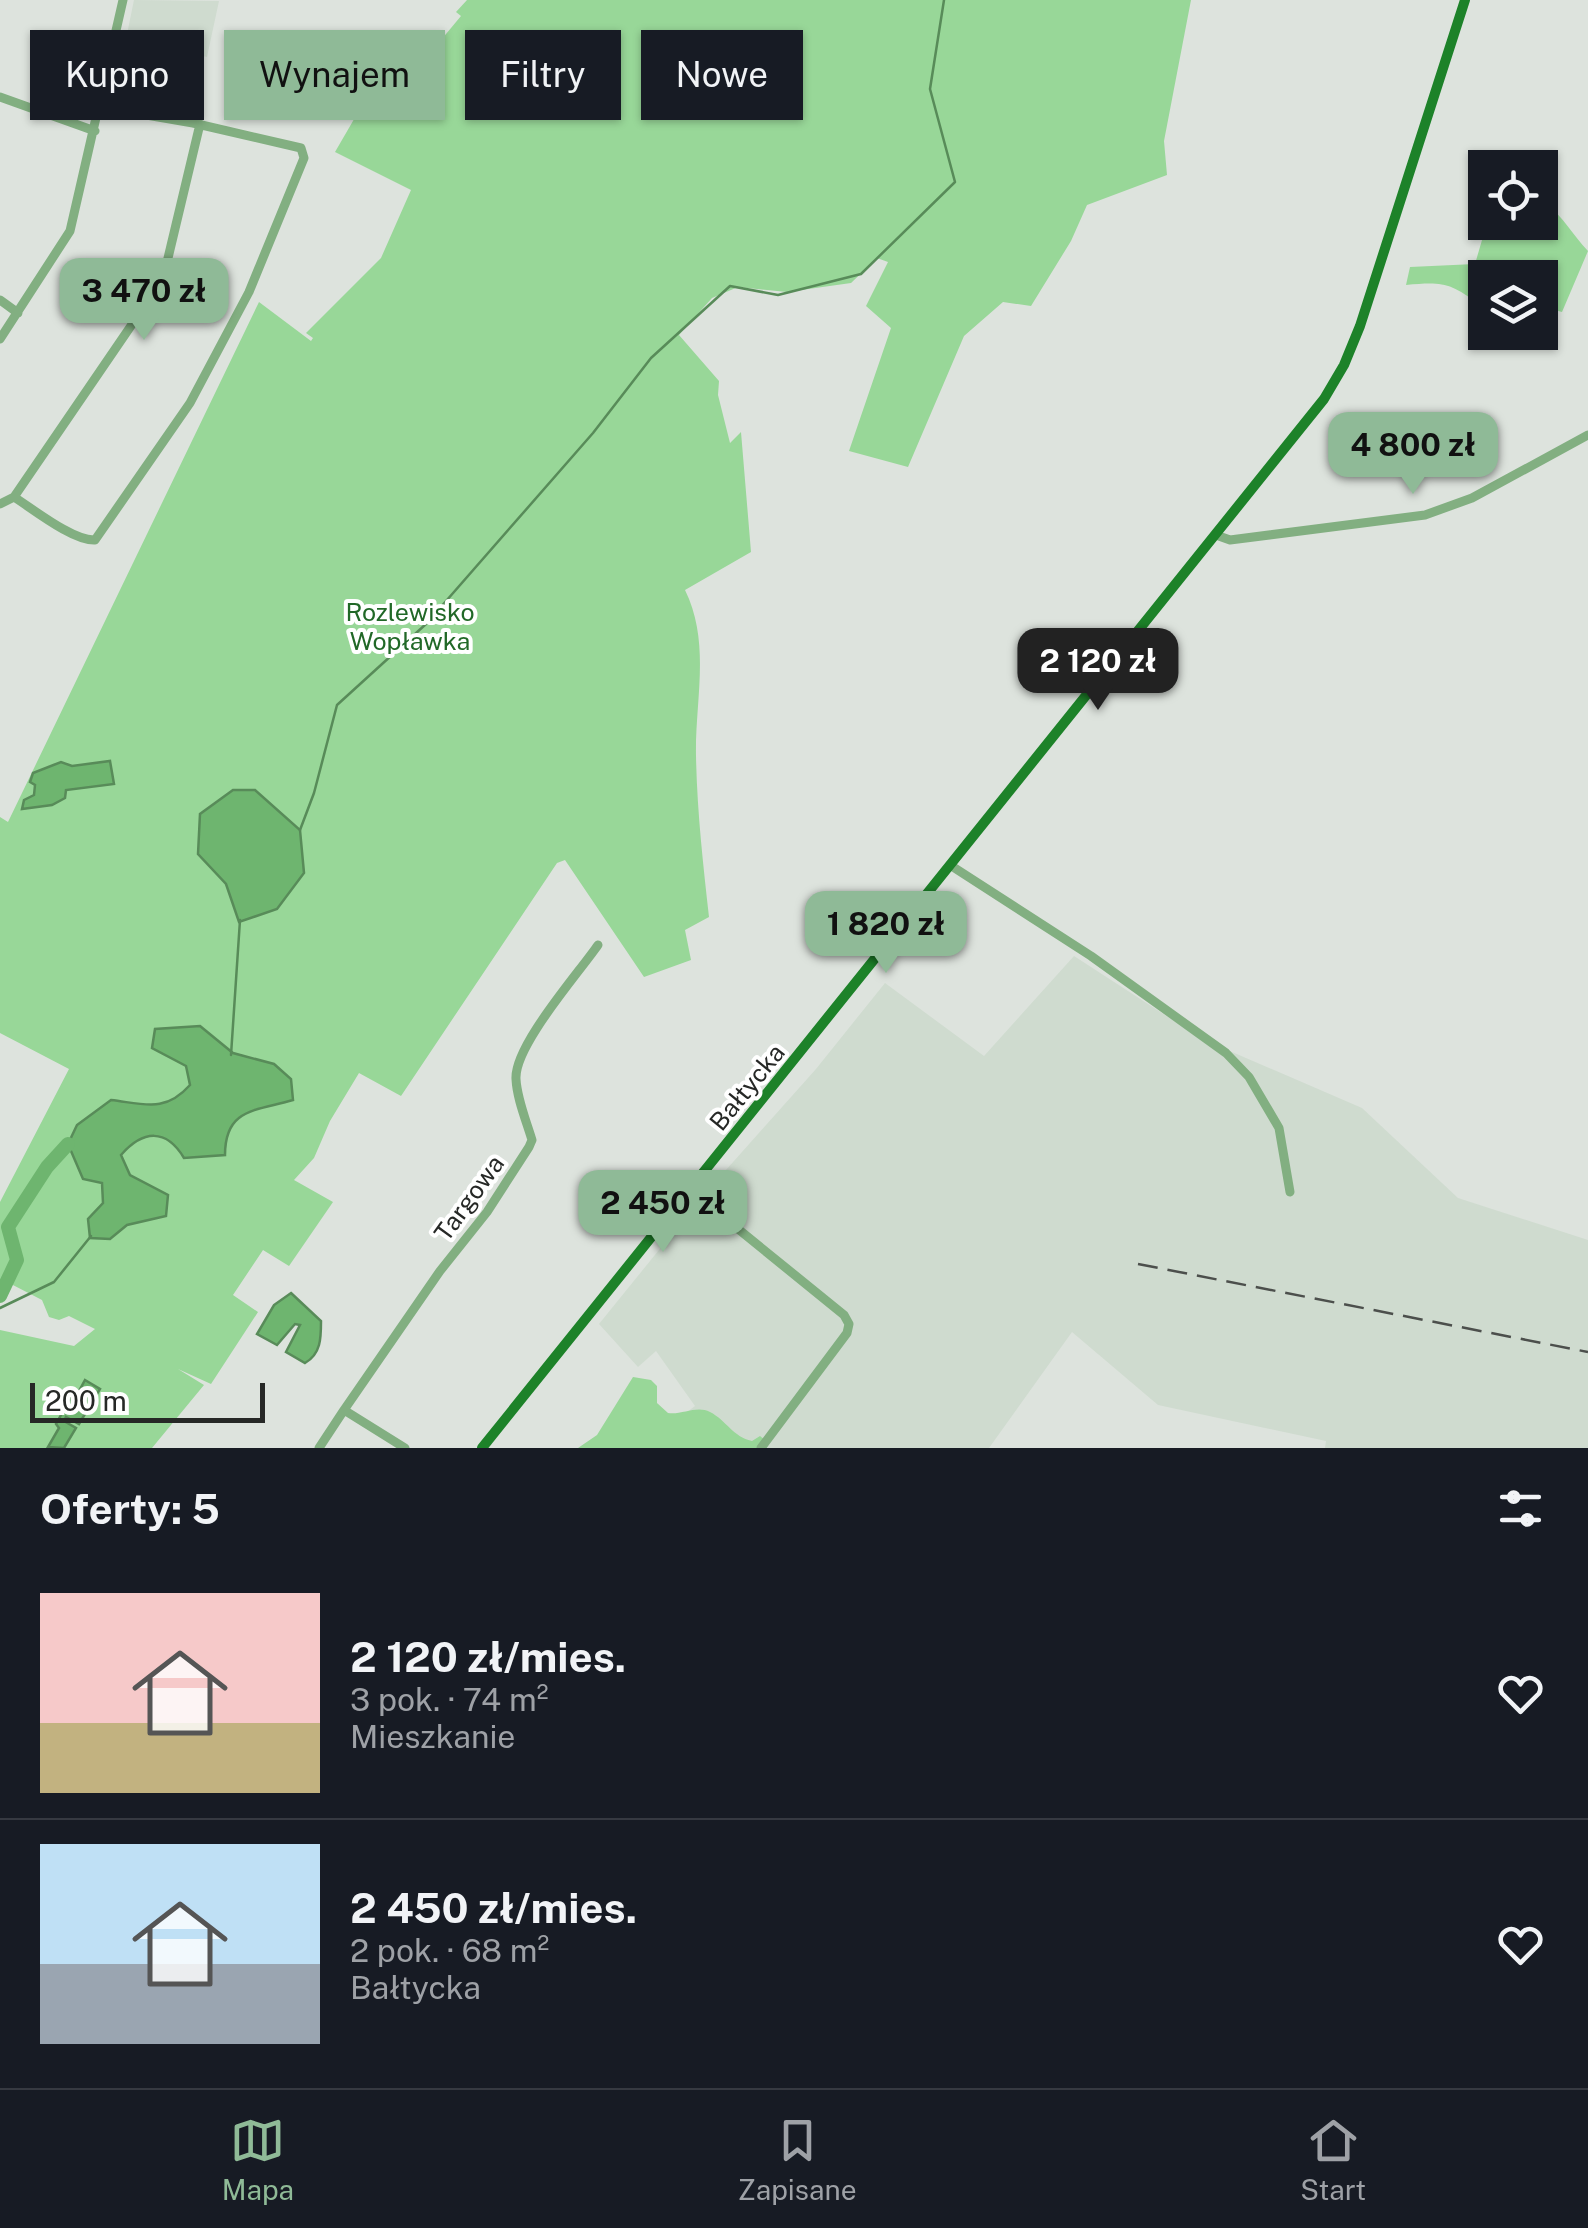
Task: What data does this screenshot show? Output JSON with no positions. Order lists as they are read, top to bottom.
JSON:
{
  "streets": {
    "main road": ["Bałtycka"],
    "street": ["Targowa"]
  },
  "parks": ["Rozlewisko Wopławka"],
  "scale_bar": "200 m",
  "page": {
    "chip": [
      "Kupno",
      "Wynajem",
      "Filtry",
      "Nowe"
    ],
    "price": [
      "3 470 zł",
      "4 800 zł",
      "2 120 zł",
      "1 820 zł",
      "2 450 zł"
    ],
    "scale": "200 m",
    "heading": "Oferty: 5",
    "list": [
      {
        "name": "2 120 zł/mies.",
        "note": "3 pok. · 74 m² · Mieszkanie"
      },
      {
        "name": "2 450 zł/mies.",
        "note": "2 pok. · 68 m² · Bałtycka"
      }
    ],
    "tabs": ["Mapa", "Zapisane", "Start"]
  }
}
